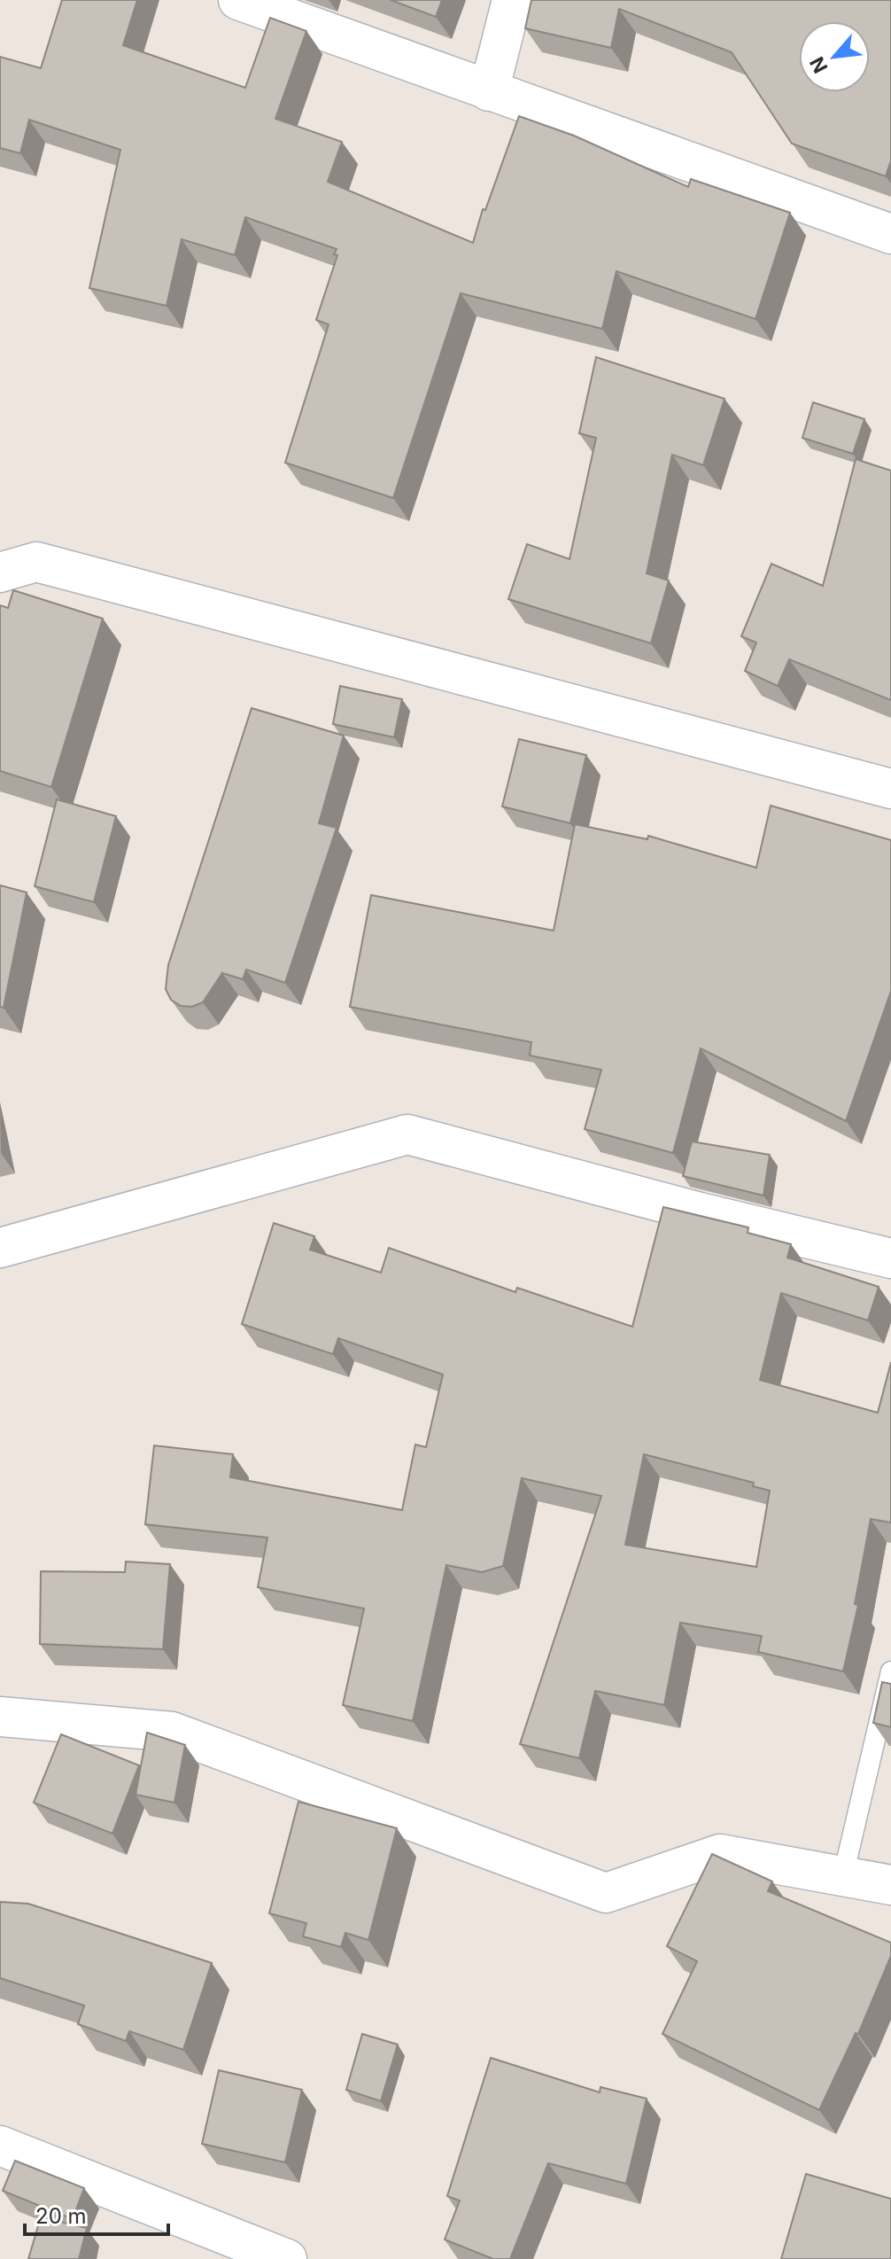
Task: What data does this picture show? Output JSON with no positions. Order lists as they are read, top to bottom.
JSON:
{
  "scale_bar": "20 m",
  "north": "bottom left"
}
